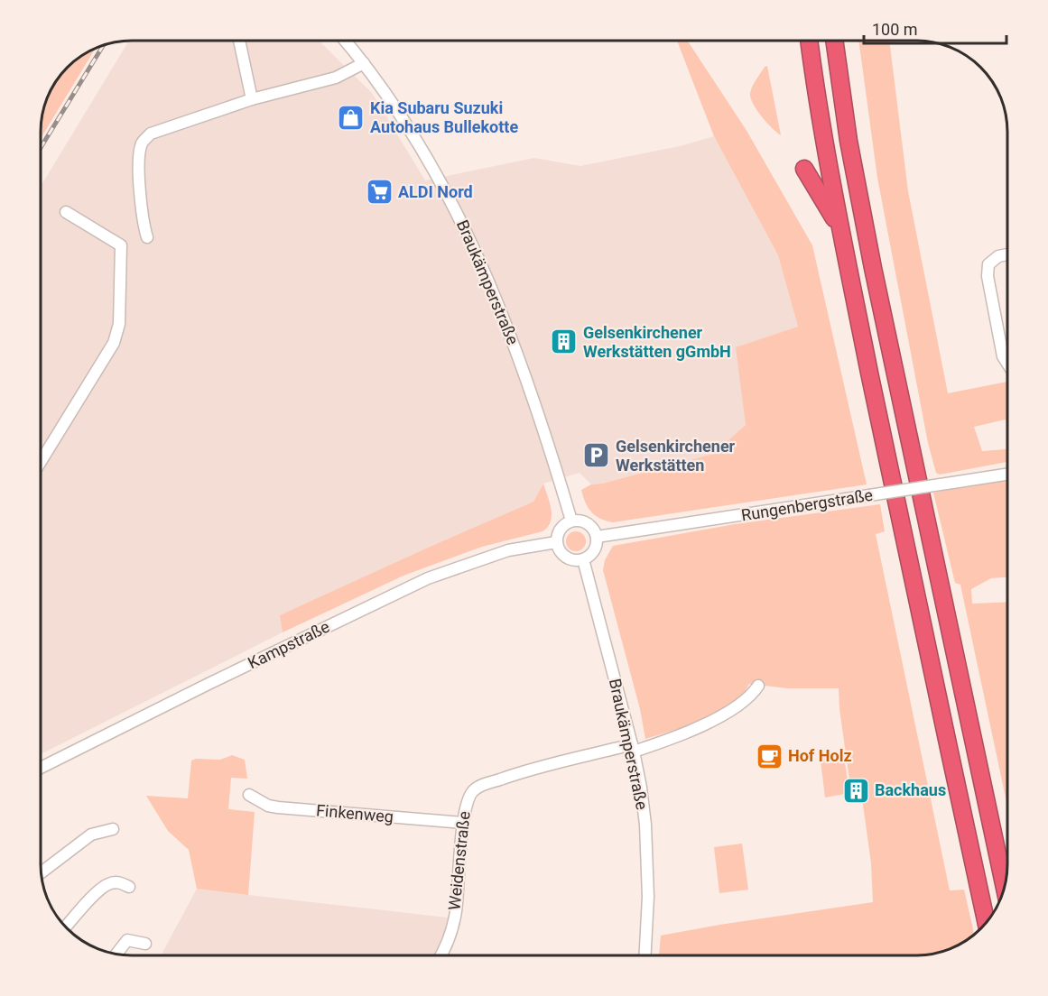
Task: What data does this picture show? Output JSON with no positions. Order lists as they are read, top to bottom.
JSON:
{
  "streets": {
    "street": [
      "Braukämperstraße",
      "Rungenbergstraße",
      "Kampstraße",
      "Finkenweg",
      "Weidenstraße"
    ]
  },
  "crossings": [
    ["Braukämperstraße", "Rungenbergstraße"],
    ["Braukämperstraße", "Kampstraße"],
    ["Braukämperstraße", "Weidenstraße"],
    ["Rungenbergstraße", "Kampstraße"],
    ["Finkenweg", "Weidenstraße"]
  ],
  "places": {
    "shop": ["Kia Subaru Suzuki Autohaus Bullekotte"],
    "supermarket": ["ALDI Nord"],
    "building": ["Gelsenkirchener Werkstätten gGmbH", "Backhaus"],
    "parking": ["Gelsenkirchener Werkstätten"],
    "cafe": ["Hof Holz"]
  },
  "scale_bar": "100 m"
}
